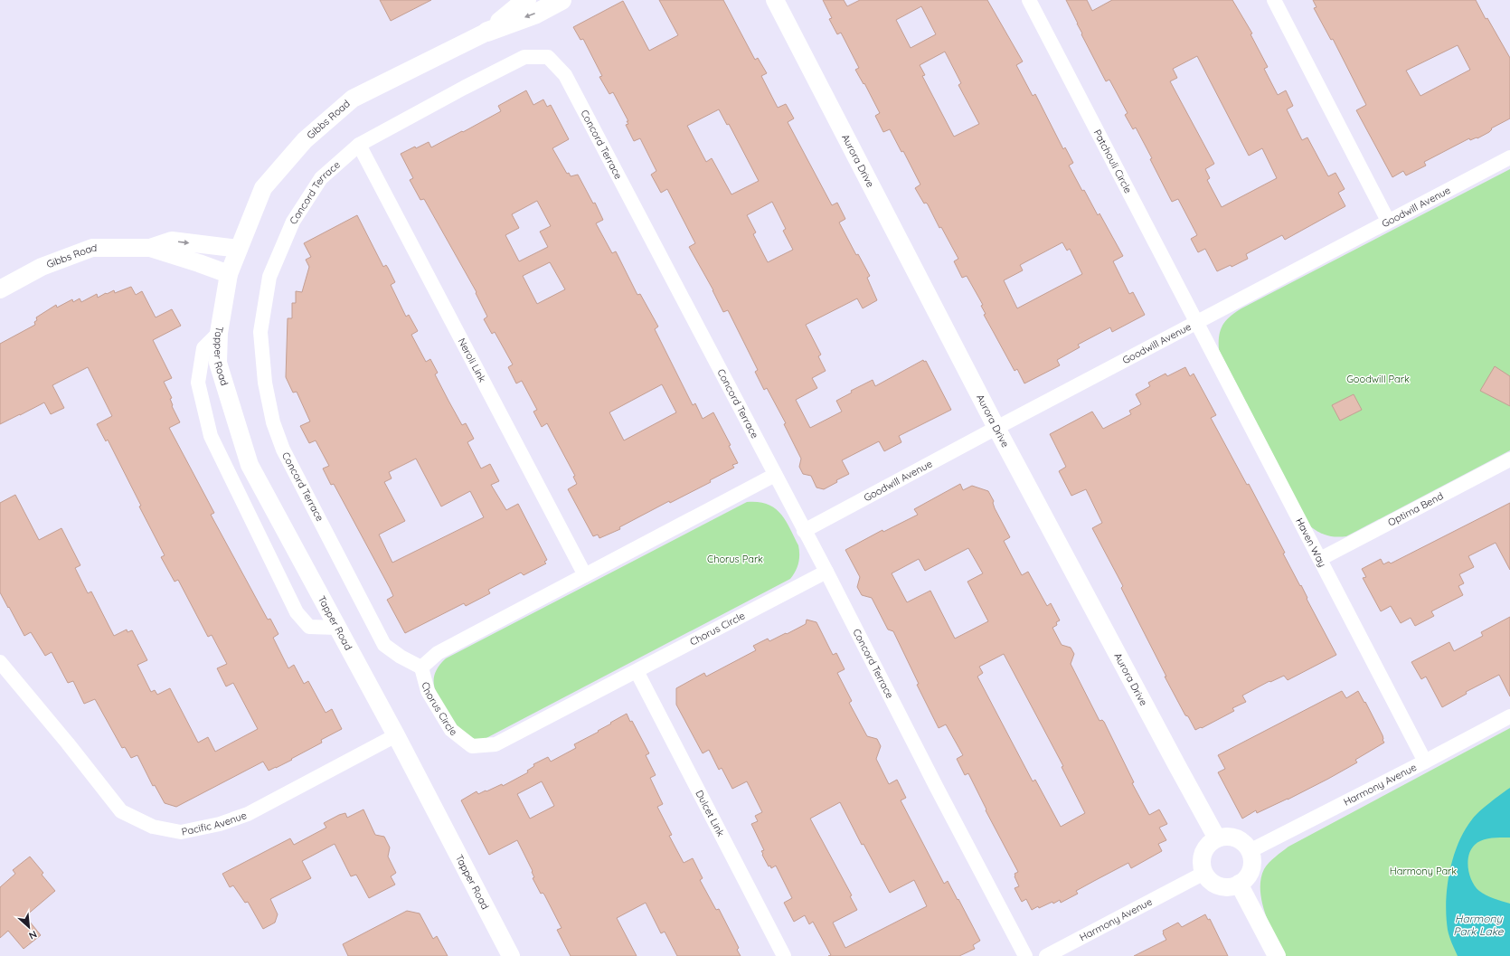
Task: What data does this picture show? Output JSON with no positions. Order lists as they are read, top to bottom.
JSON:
{
  "streets": {
    "main road": ["Gibbs Road"],
    "street": [
      "Concord Terrace",
      "Aurora Drive",
      "Patchouli Circle",
      "Goodwill Avenue",
      "Tapper Road",
      "Neroli Link",
      "Optima Bend",
      "Haven Way",
      "Chorus Circle",
      "Harmony Avenue",
      "Dulcet Link",
      "Pacific Avenue"
    ]
  },
  "crossings": [
    ["Gibbs Road", "Tapper Road"],
    ["Concord Terrace", "Goodwill Avenue"],
    ["Concord Terrace", "Neroli Link"],
    ["Concord Terrace", "Chorus Circle"],
    ["Aurora Drive", "Goodwill Avenue"],
    ["Aurora Drive", "Harmony Avenue"],
    ["Patchouli Circle", "Goodwill Avenue"],
    ["Patchouli Circle", "Haven Way"],
    ["Goodwill Avenue", "Haven Way"],
    ["Tapper Road", "Pacific Avenue"],
    ["Neroli Link", "Chorus Circle"],
    ["Optima Bend", "Haven Way"],
    ["Haven Way", "Harmony Avenue"],
    ["Chorus Circle", "Dulcet Link"]
  ],
  "water": ["Harmony Park Lake"],
  "parks": ["Goodwill Park", "Chorus Park", "Harmony Park"],
  "north": "bottom right"
}
